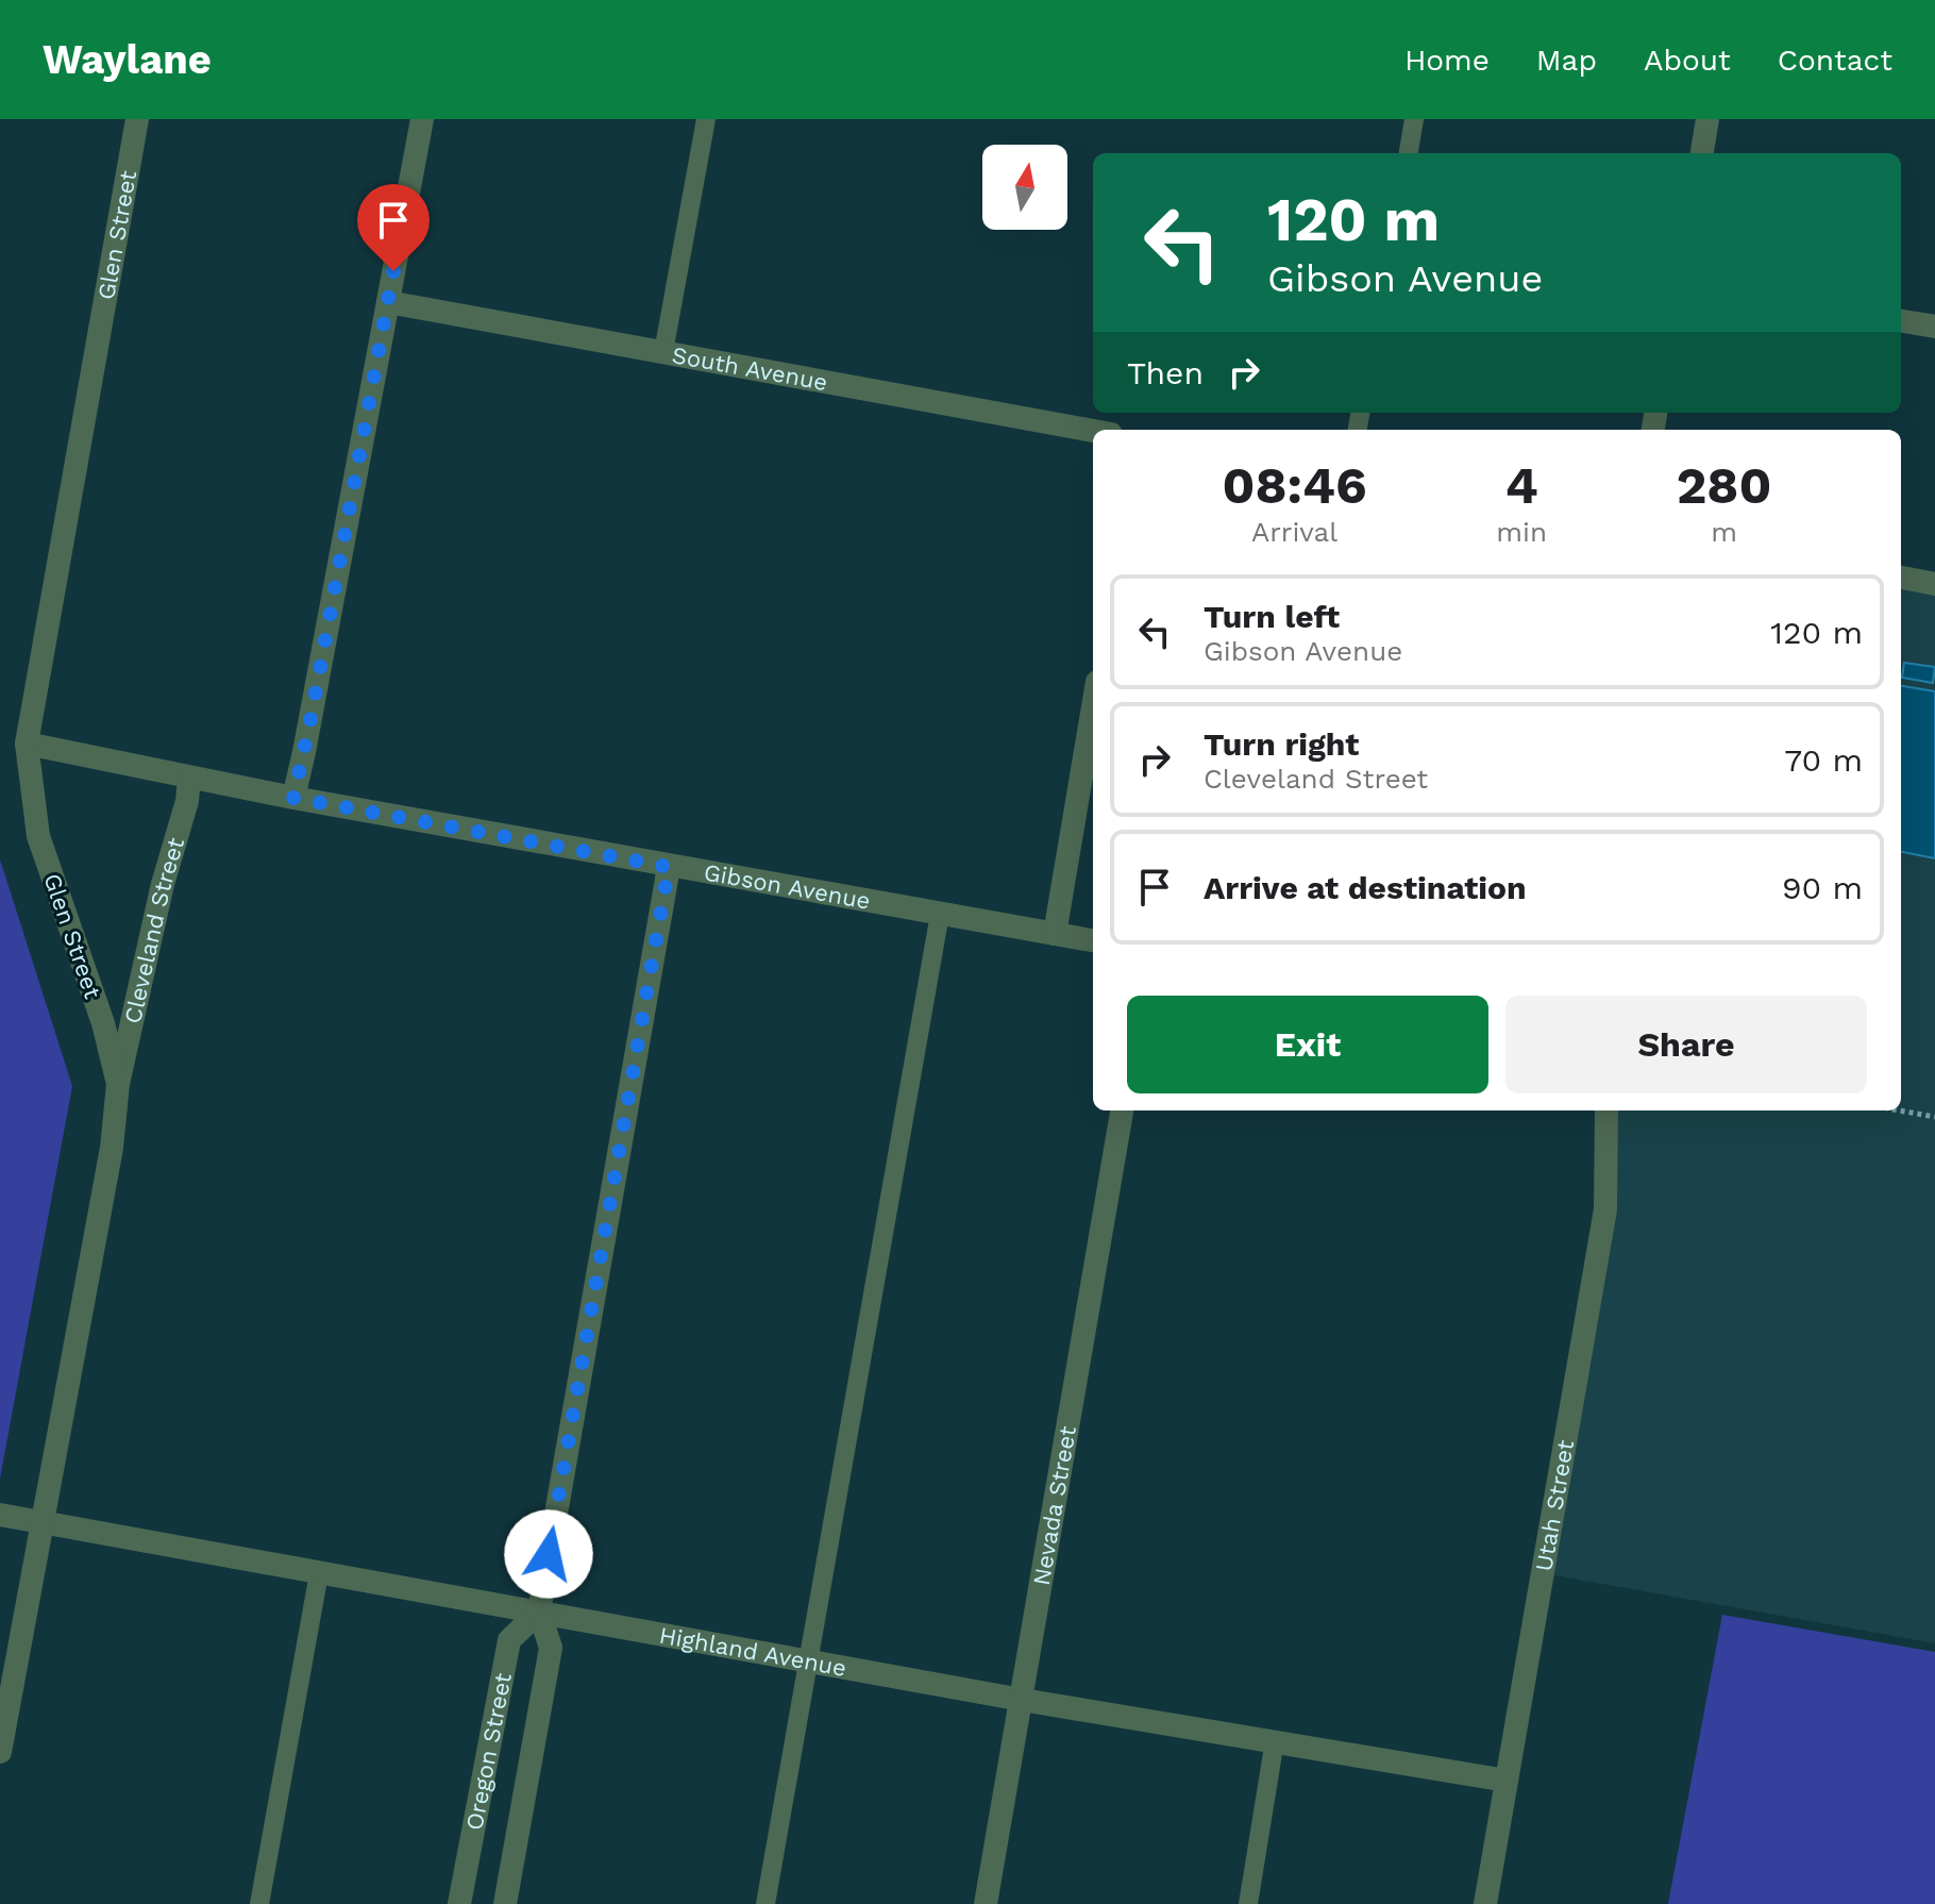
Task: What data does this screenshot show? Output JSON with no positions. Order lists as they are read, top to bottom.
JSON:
{
  "streets": {
    "street": [
      "Glen Street",
      "South Avenue",
      "Gibson Avenue",
      "Cleveland Street",
      "Nevada Street",
      "Utah Street",
      "Highland Avenue",
      "Oregon Street"
    ]
  },
  "crossings": [
    ["Glen Street", "Gibson Avenue"],
    ["Glen Street", "Cleveland Street"],
    ["Glen Street", "Highland Avenue"],
    ["Gibson Avenue", "Cleveland Street"],
    ["Gibson Avenue", "Oregon Street"],
    ["Nevada Street", "Highland Avenue"],
    ["Utah Street", "Highland Avenue"],
    ["Highland Avenue", "Oregon Street"]
  ],
  "north": "top",
  "page": {
    "header": "Waylane",
    "nav": [
      "Home",
      "Map",
      "About",
      "Contact"
    ],
    "turn": ["120 m", "Gibson Avenue"],
    "then": "Then",
    "eta": [
      "08:46",
      "Arrival",
      "4",
      "min",
      "280",
      "m"
    ],
    "list": [
      {
        "name": "Turn left",
        "note": "Gibson Avenue",
        "value": "120 m"
      },
      {
        "name": "Turn right",
        "note": "Cleveland Street",
        "value": "70 m"
      },
      {
        "name": "Arrive at destination",
        "value": "90 m"
      }
    ],
    "buttons": ["Exit", "Share"]
  }
}
